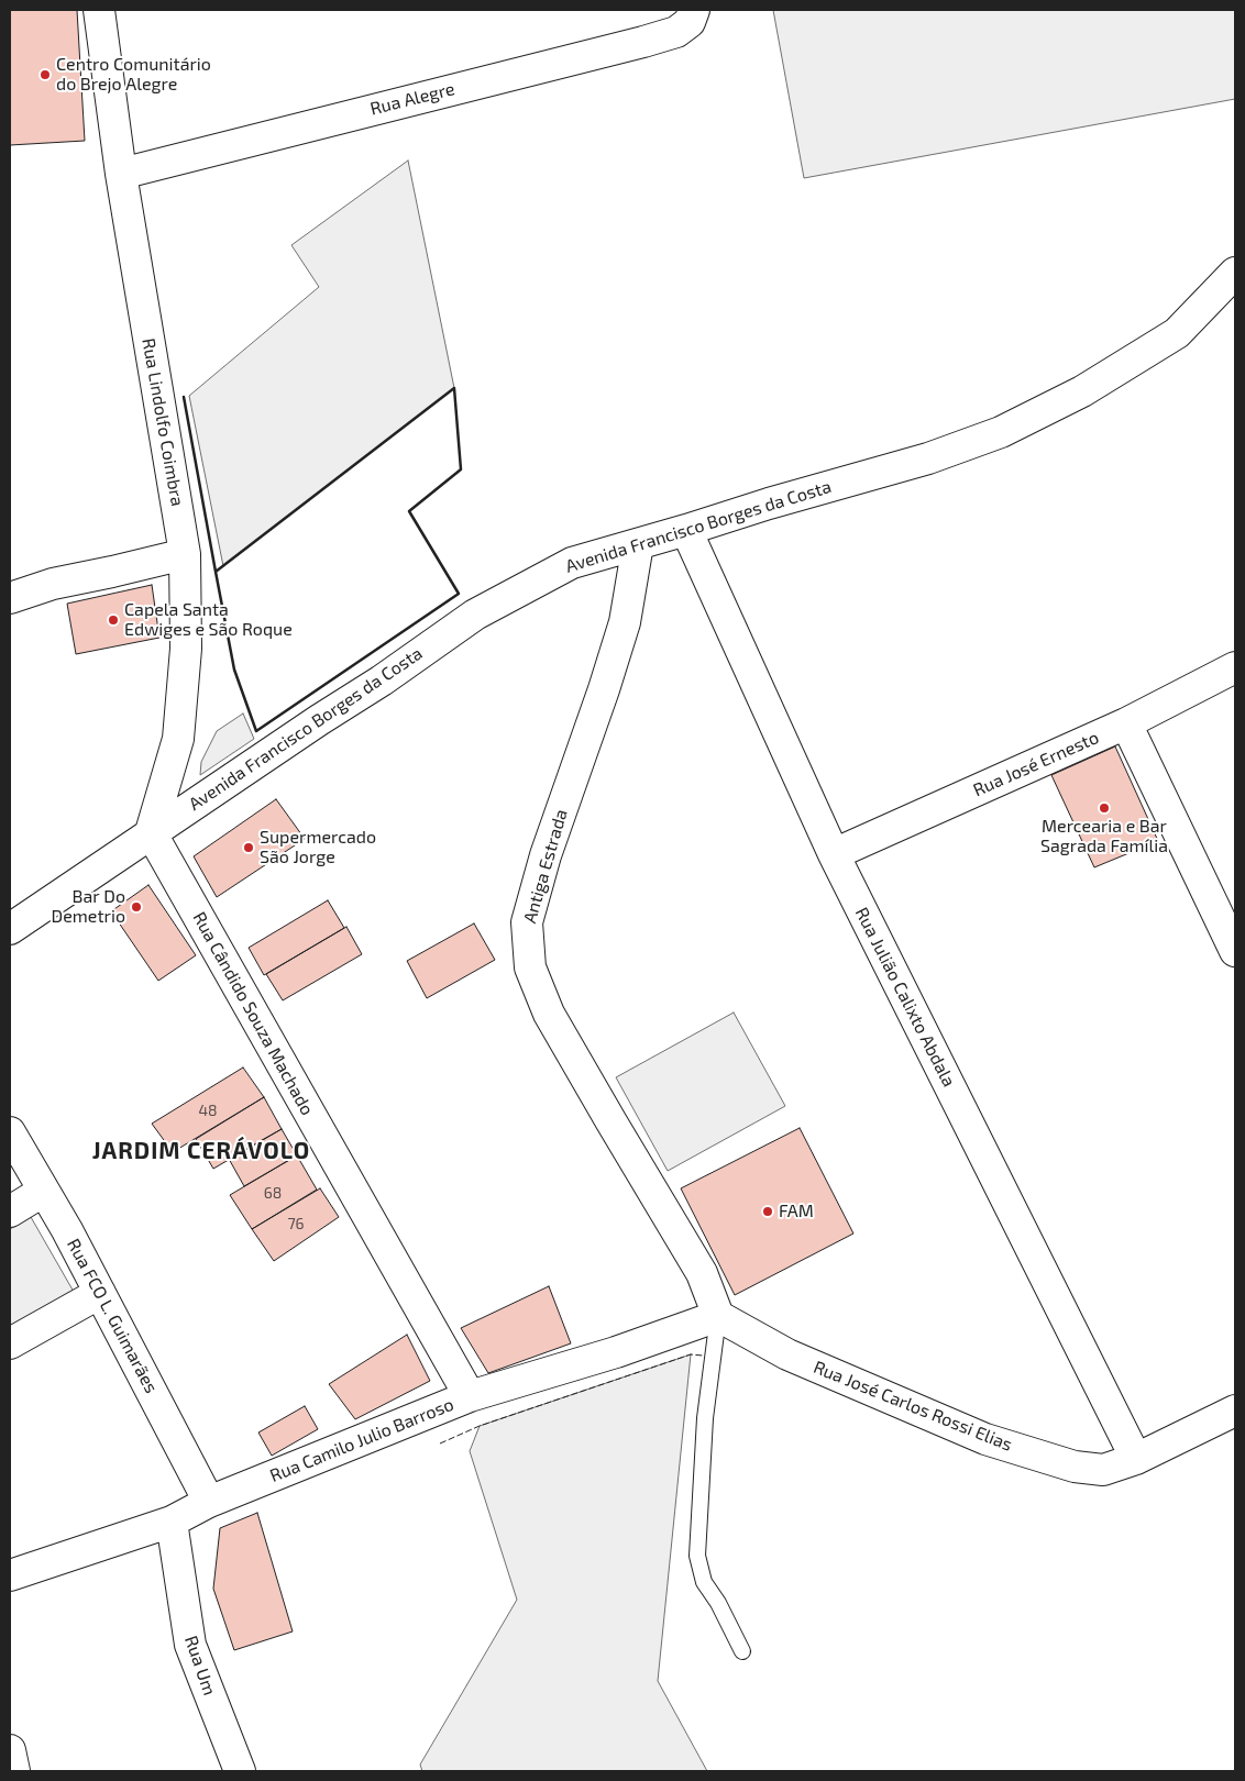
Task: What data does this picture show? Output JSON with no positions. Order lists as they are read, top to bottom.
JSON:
{
  "streets": {
    "street": [
      "Rua Alegre",
      "Rua Lindolfo Coimbra",
      "Avenida Francisco Borges da Costa",
      "Rua José Ernesto",
      "Antiga Estrada",
      "Rua Julião Calixto Abdala",
      "Rua Cândido Souza Machado",
      "Rua FCO L. Guimarães",
      "Rua José Carlos Rossi Elias",
      "Rua Camilo Julio Barroso",
      "Rua Um"
    ]
  },
  "crossings": [
    ["Rua Alegre", "Rua Lindolfo Coimbra"],
    ["Rua Lindolfo Coimbra", "Avenida Francisco Borges da Costa"],
    ["Rua Lindolfo Coimbra", "Rua Cândido Souza Machado"],
    ["Avenida Francisco Borges da Costa", "Antiga Estrada"],
    ["Avenida Francisco Borges da Costa", "Rua Julião Calixto Abdala"],
    ["Avenida Francisco Borges da Costa", "Rua Cândido Souza Machado"],
    ["Rua José Ernesto", "Rua Julião Calixto Abdala"],
    ["Antiga Estrada", "Rua José Carlos Rossi Elias"],
    ["Antiga Estrada", "Rua Camilo Julio Barroso"],
    ["Rua Julião Calixto Abdala", "Rua José Carlos Rossi Elias"],
    ["Rua Cândido Souza Machado", "Rua Camilo Julio Barroso"],
    ["Rua FCO L. Guimarães", "Rua Camilo Julio Barroso"],
    ["Rua José Carlos Rossi Elias", "Rua Camilo Julio Barroso"],
    ["Rua Camilo Julio Barroso", "Rua Um"]
  ],
  "districts": ["JARDIM CERÁVOLO"],
  "places": [
    "Centro Comunitário do Brejo Alegre",
    "Capela Santa Edwiges e São Roque",
    "Mercearia e Bar Sagrada Família",
    "Supermercado São Jorge",
    "Bar Do Demetrio",
    "FAM"
  ],
  "house_numbers": ["48", "68", "76"]
}
